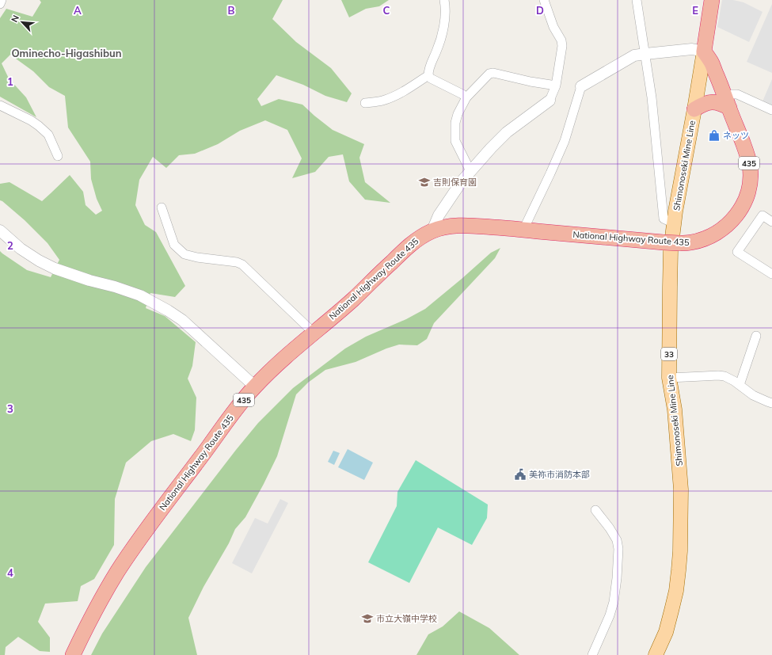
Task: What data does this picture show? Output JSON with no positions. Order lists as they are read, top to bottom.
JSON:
{
  "streets": {
    "highway": ["435", "National Highway Route 435"],
    "main road": ["Shimonoseki Mine Line", "33"]
  },
  "crossings": [
    ["Shimonoseki Mine Line", "National Highway Route 435"]
  ],
  "districts": ["Ominecho-Higashibun"],
  "places": {
    "shop": ["ネッツ"],
    "school or university": ["吉則保育園", "市立大嶺中学校"],
    "public building": ["美祢市消防本部"]
  },
  "north": "top left",
  "grid": {
    "columns": [
      "A",
      "B",
      "C",
      "D",
      "E"
    ],
    "rows": [
      "1",
      "2",
      "3",
      "4"
    ]
  }
}
